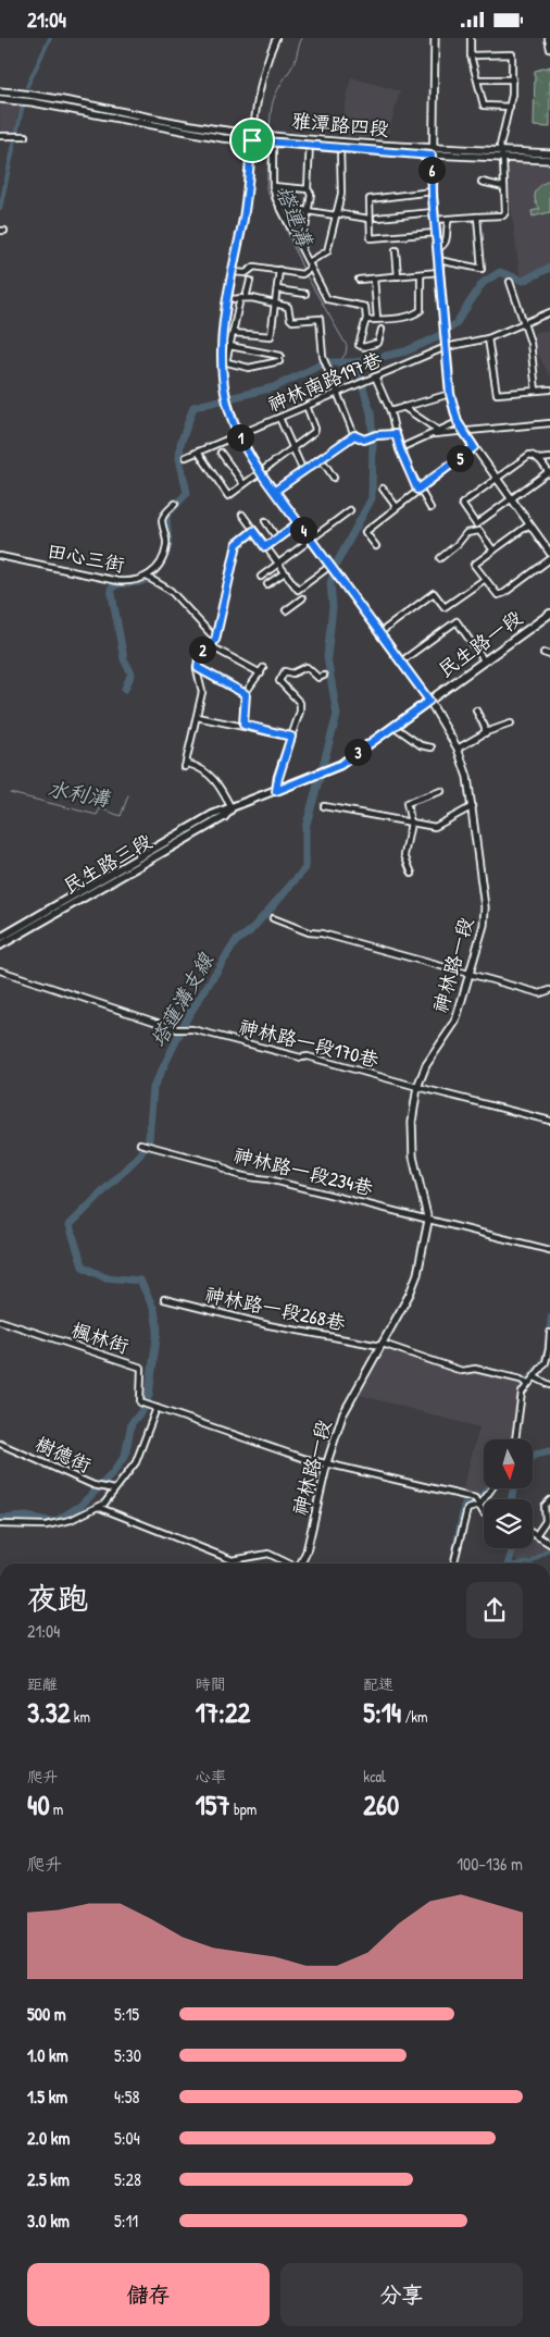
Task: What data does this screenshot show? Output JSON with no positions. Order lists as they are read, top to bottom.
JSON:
{
  "streets": {
    "main road": ["民生路一段", "民生路三段"],
    "street": [
      "雅潭路四段",
      "神林南路197巷",
      "田心三街",
      "神林路一段",
      "神林路一段170巷",
      "神林路一段234巷",
      "神林路一段268巷",
      "楓林街",
      "樹德街"
    ]
  },
  "crossings": [
    ["民生路一段", "民生路三段"],
    ["民生路一段", "神林路一段"],
    ["神林路一段", "神林路一段170巷"],
    ["神林路一段", "神林路一段234巷"],
    ["神林路一段", "神林路一段268巷"]
  ],
  "water": ["塔連溝", "水利溝", "塔蓮溝支線"],
  "north": "bottom",
  "page": {
    "status": "21:04",
    "pins": [
      "6",
      "1",
      "5",
      "4",
      "2",
      "3"
    ],
    "heading": ["夜跑", "21:04"],
    "stats": [
      ["距離", "3.32 km"],
      ["時間", "17:22"],
      ["配速", "5:14 /km"],
      ["爬升", "40 m"],
      ["心率", "157 bpm"],
      ["kcal", "260"]
    ],
    "chart": ["爬升", "100–136 m"],
    "list": [
      {
        "name": "500 m",
        "note": "5:15"
      },
      {
        "name": "1.0 km",
        "note": "5:30"
      },
      {
        "name": "1.5 km",
        "note": "4:58"
      },
      {
        "name": "2.0 km",
        "note": "5:04"
      },
      {
        "name": "2.5 km",
        "note": "5:28"
      },
      {
        "name": "3.0 km",
        "note": "5:11"
      }
    ],
    "buttons": ["儲存", "分享"]
  }
}
